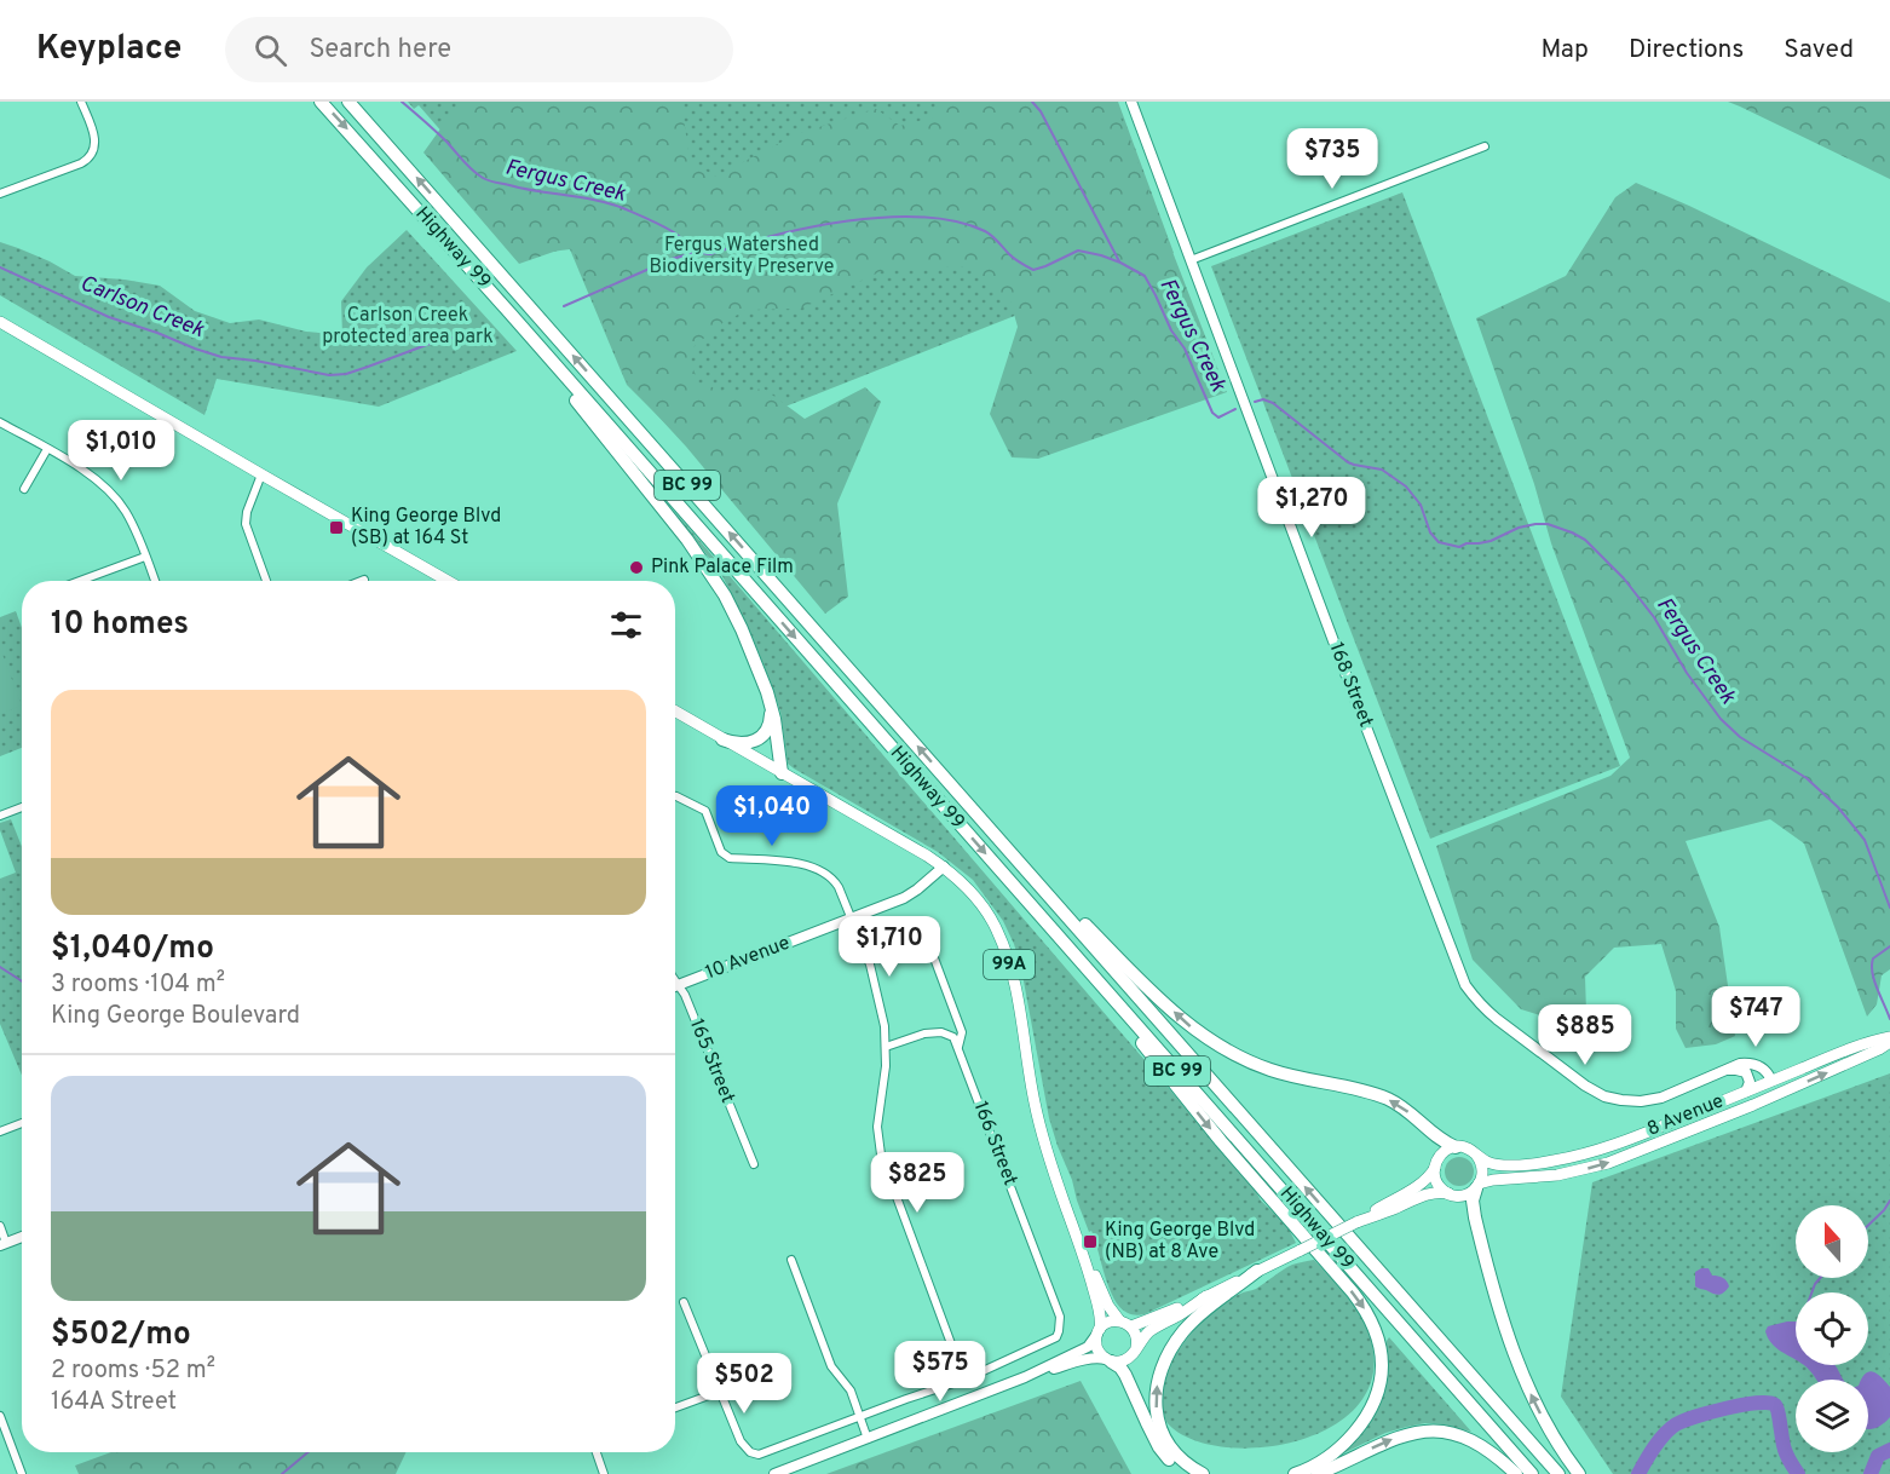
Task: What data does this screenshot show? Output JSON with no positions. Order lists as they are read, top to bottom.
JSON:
{
  "streets": {
    "highway": ["Highway 99", "BC 99"],
    "main road": [
      "168 Street",
      "10 Avenue",
      "99A",
      "8 Avenue"
    ],
    "street": ["165 Street", "166 Street"]
  },
  "crossings": [
    ["168 Street", "8 Avenue"],
    ["10 Avenue", "99A"],
    ["10 Avenue", "165 Street"]
  ],
  "water": ["Fergus Creek", "Carlson Creek"],
  "parks": ["Fergus Watershed Biodiversity Preserve", "Carlson Creek protected area park"],
  "places": {
    "transit": ["King George Blvd (SB) at 164 St", "King George Blvd (NB) at 8 Ave"],
    "other": ["Pink Palace Film"]
  },
  "north": "top",
  "page": {
    "header": "Keyplace",
    "search": "Search here",
    "nav": ["Map", "Directions", "Saved"],
    "price": [
      "$735",
      "$1,010",
      "$1,270",
      "$1,040",
      "$1,710",
      "$747",
      "$885",
      "$825",
      "$575",
      "$502"
    ],
    "heading": "10 homes",
    "list": [
      {
        "name": "$1,040/mo",
        "note": "3 rooms · 104 m² · King George Boulevard"
      },
      {
        "name": "$502/mo",
        "note": "2 rooms · 52 m² · 164A Street"
      }
    ]
  }
}
